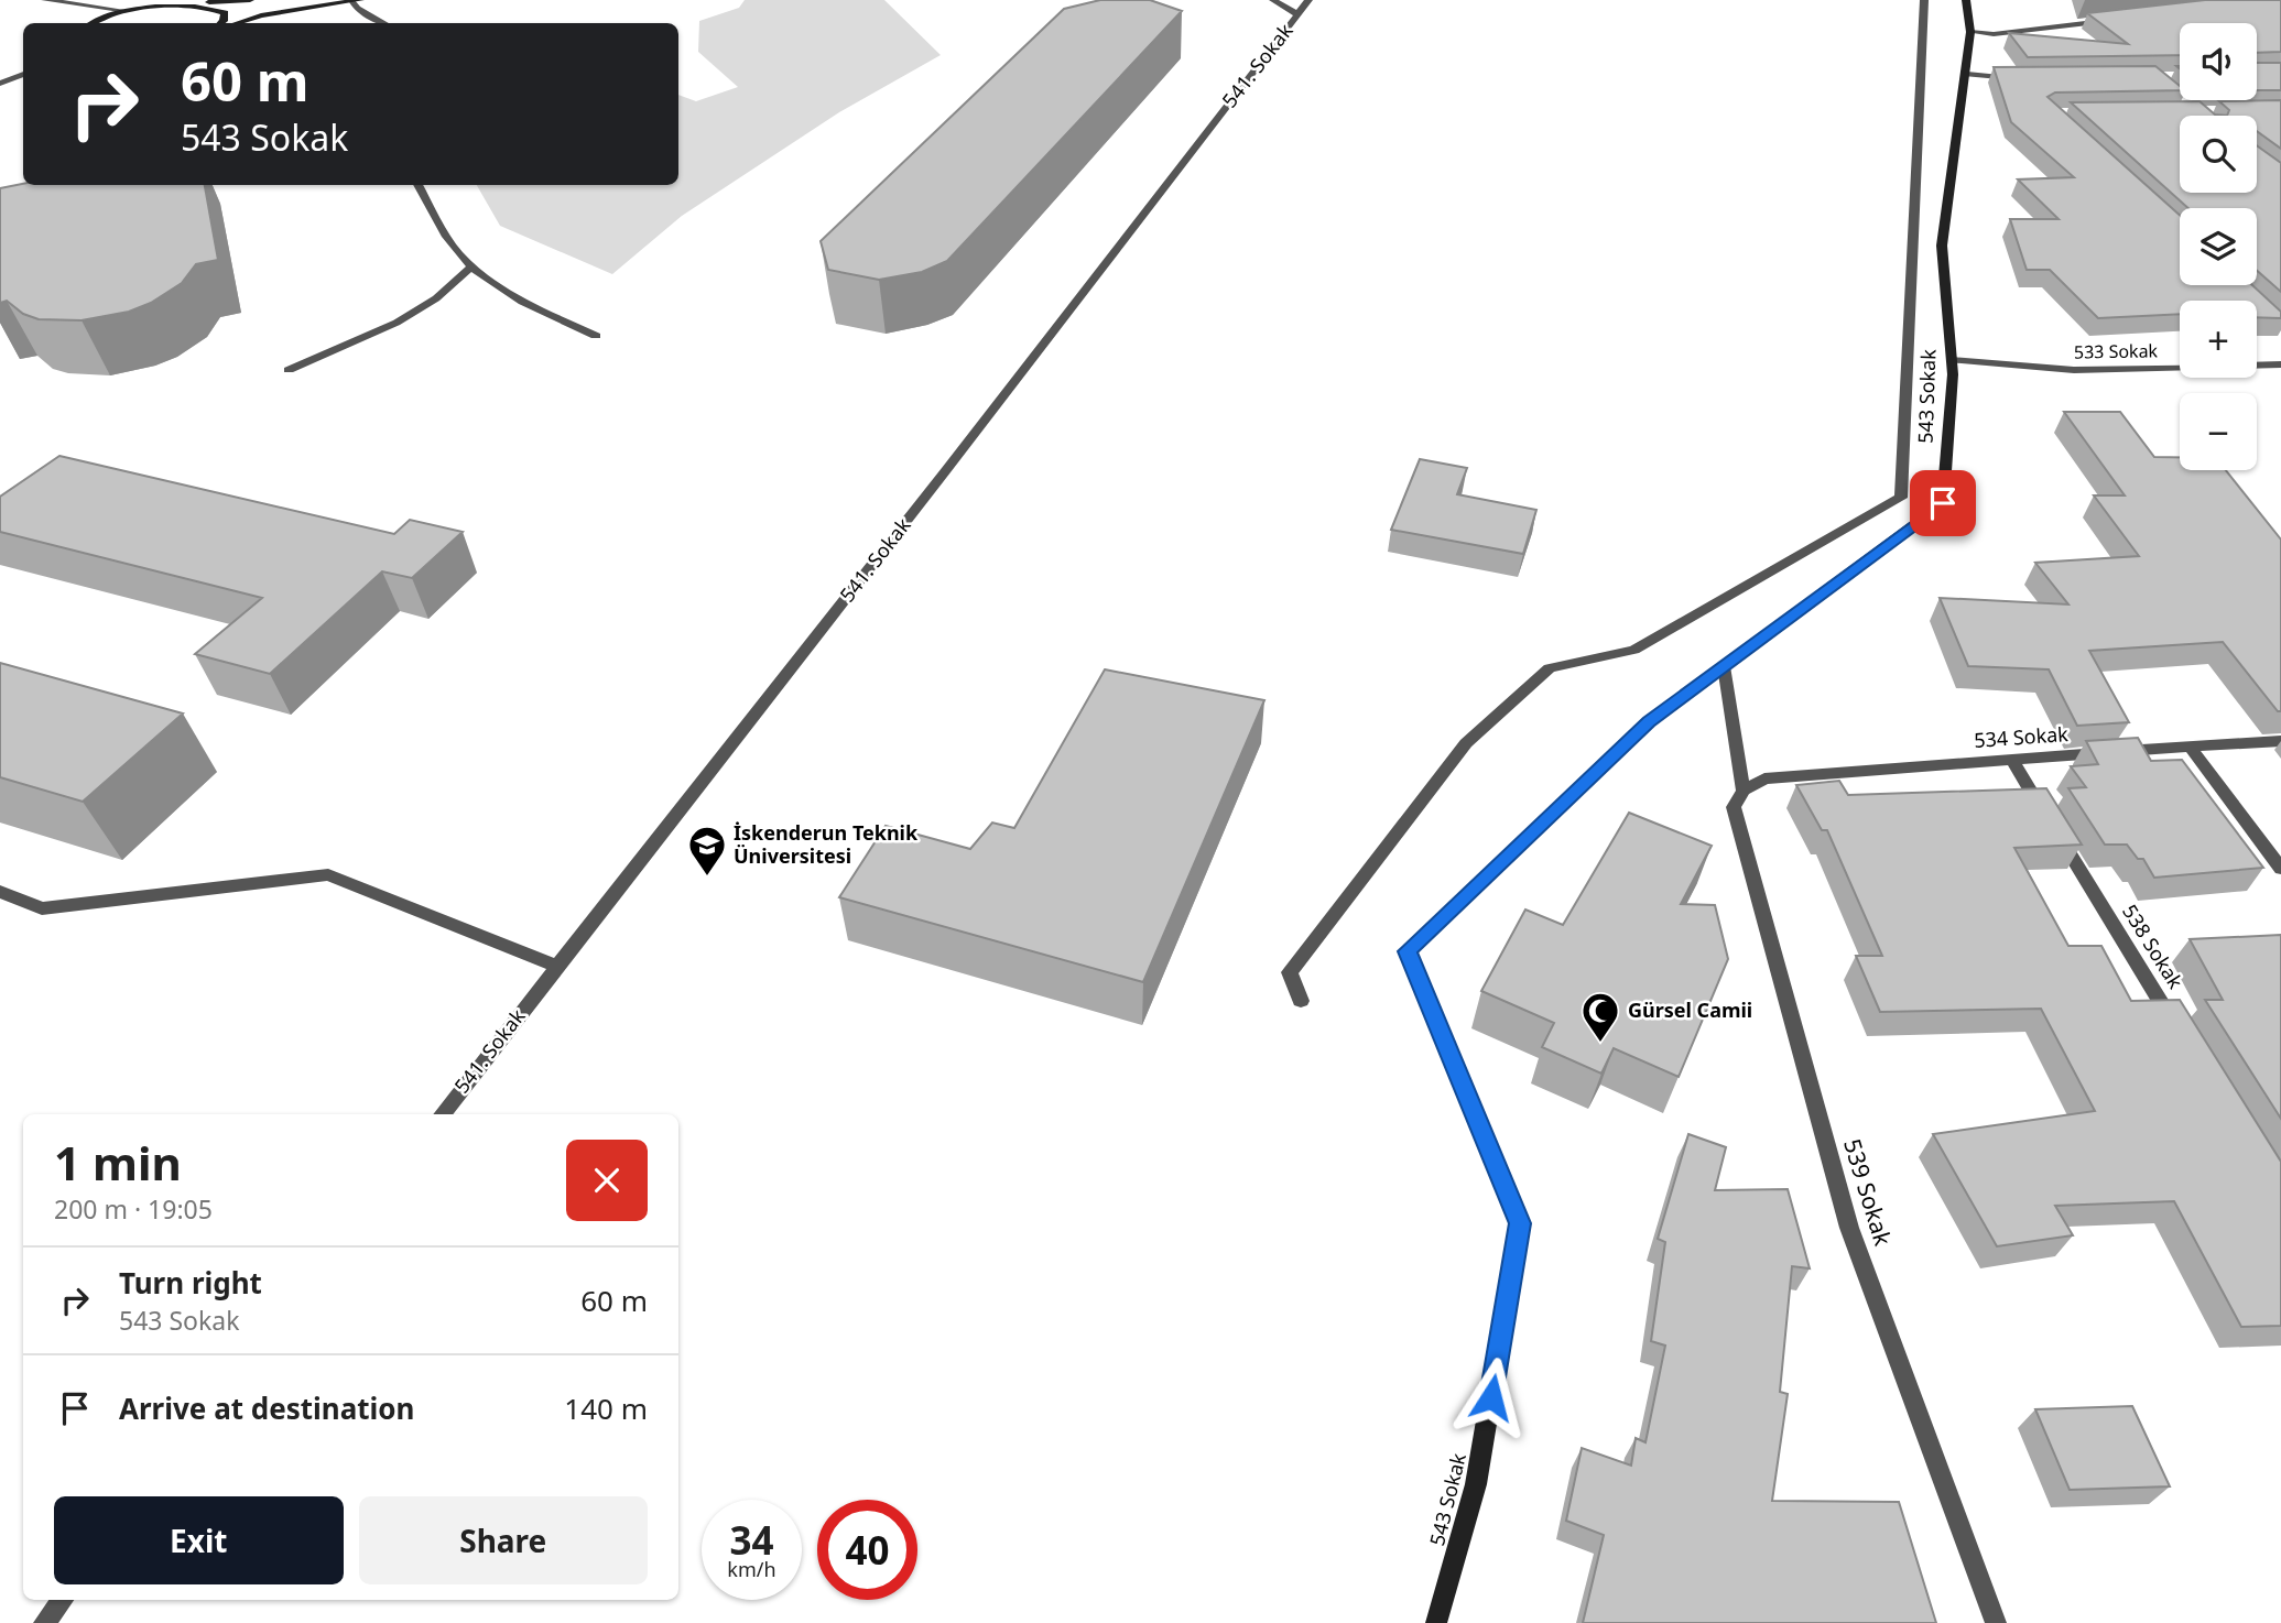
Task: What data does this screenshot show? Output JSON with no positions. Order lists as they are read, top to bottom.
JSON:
{
  "streets": {
    "street": [
      "541. Sokak",
      "533 Sokak",
      "543 Sokak",
      "534 Sokak",
      "538 Sokak",
      "539 Sokak"
    ]
  },
  "crossings": [
    ["533 Sokak", "543 Sokak"],
    ["543 Sokak", "539 Sokak"],
    ["534 Sokak", "538 Sokak"],
    ["534 Sokak", "539 Sokak"]
  ],
  "places": {
    "school or university": ["İskenderun Teknik Üniversitesi"],
    "mosque": ["Gürsel Camii"]
  },
  "page": {
    "map_buttons": ["+", "−"],
    "turn": ["60 m", "543 Sokak"],
    "heading": ["1 min", "200 m · 19:05"],
    "list": [
      {
        "name": "Turn right",
        "note": "543 Sokak",
        "value": "60 m"
      },
      {
        "name": "Arrive at destination",
        "value": "140 m"
      }
    ],
    "buttons": ["Exit", "Share"],
    "speed": "34 km/h",
    "limit": "40"
  }
}
